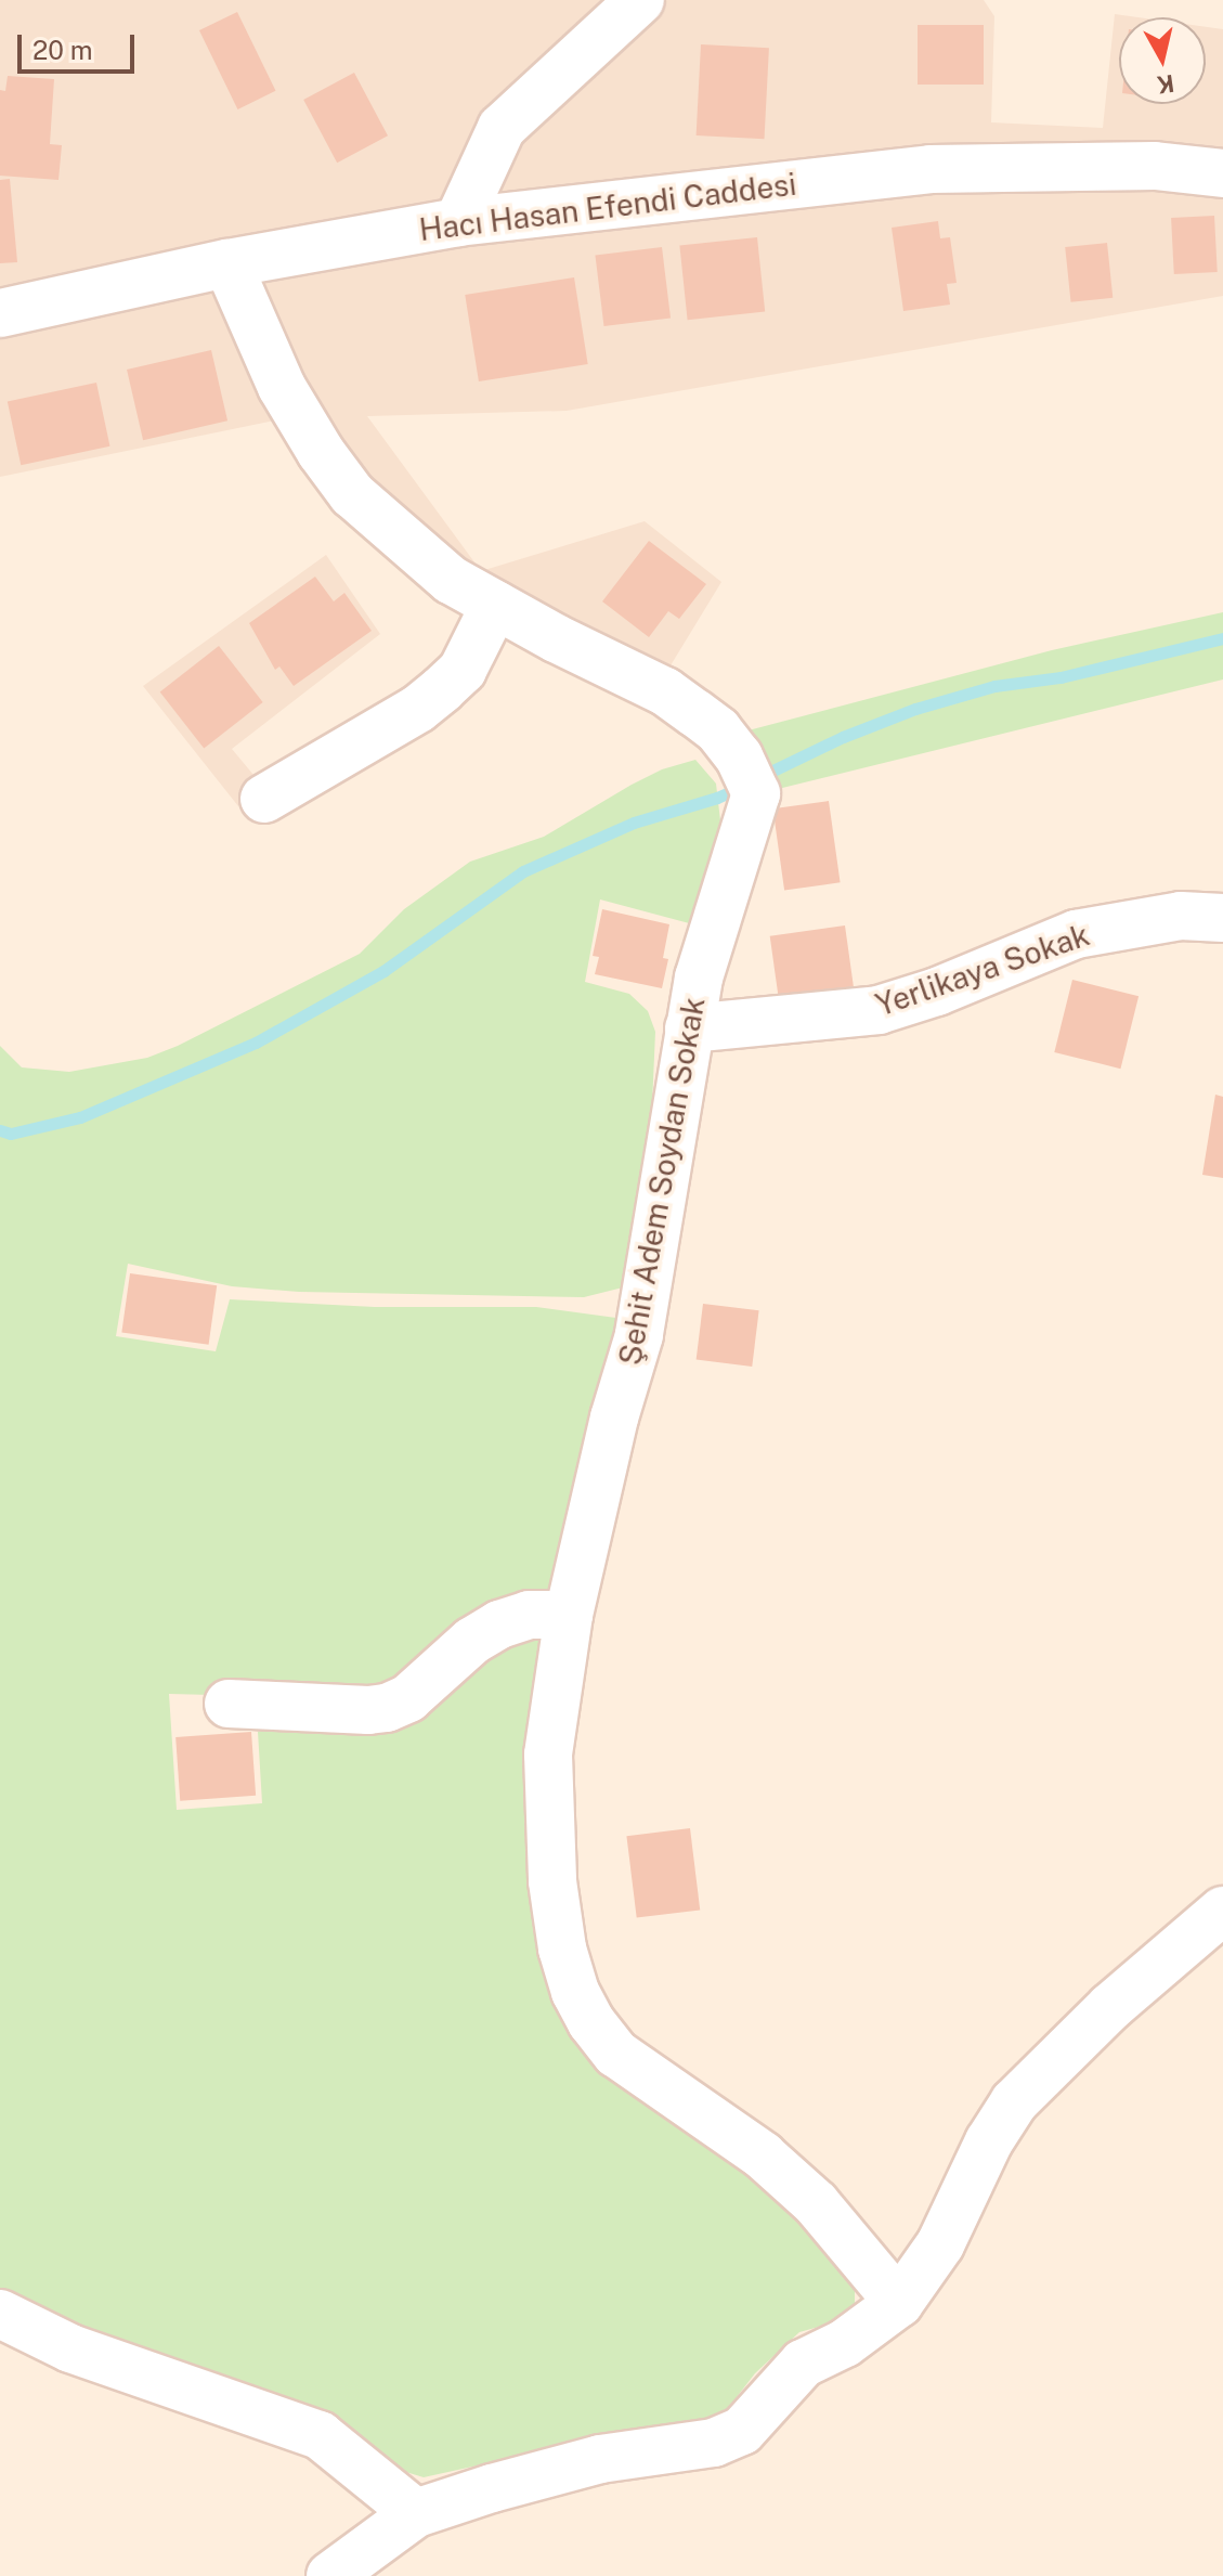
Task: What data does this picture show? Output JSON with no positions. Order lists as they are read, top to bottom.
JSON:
{
  "streets": {
    "street": ["Hacı Hasan Efendi Caddesi", "Yerlikaya Sokak", "Şehit Adem Soydan Sokak"]
  },
  "crossings": [
    ["Hacı Hasan Efendi Caddesi", "Şehit Adem Soydan Sokak"],
    ["Yerlikaya Sokak", "Şehit Adem Soydan Sokak"]
  ],
  "scale_bar": "20 m",
  "north": "bottom"
}
